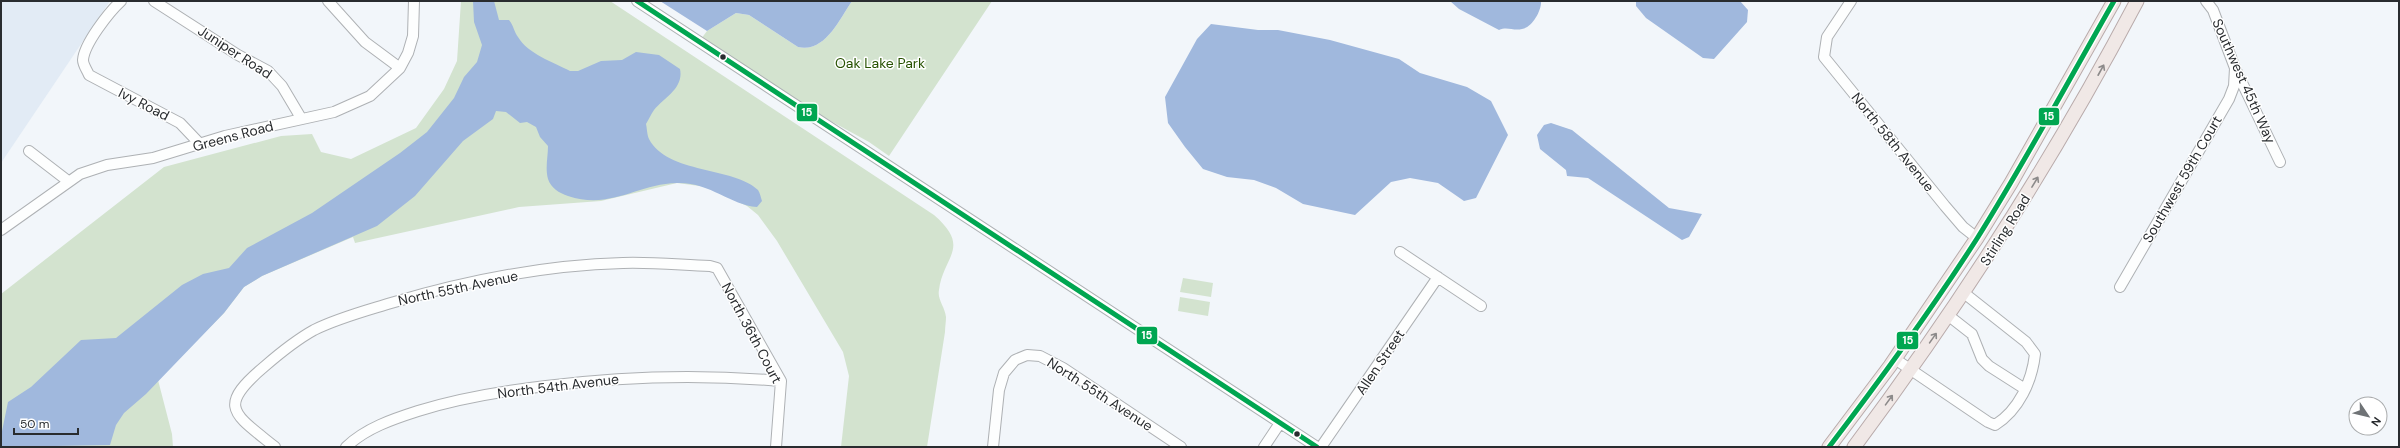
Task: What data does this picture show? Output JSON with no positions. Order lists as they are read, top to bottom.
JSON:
{
  "streets": {
    "main road": ["Stirling Road"],
    "street": [
      "Juniper Road",
      "Southwest 45th Way",
      "Ivy Road",
      "Greens Road",
      "North 58th Avenue",
      "Southwest 59th Court",
      "North 55th Avenue",
      "North 36th Court",
      "Allen Street",
      "North 54th Avenue"
    ]
  },
  "crossings": [
    ["Juniper Road", "Greens Road"],
    ["Southwest 45th Way", "Southwest 59th Court"],
    ["Ivy Road", "Greens Road"],
    ["North 58th Avenue", "Stirling Road"],
    ["North 55th Avenue", "North 36th Court"],
    ["North 36th Court", "North 54th Avenue"]
  ],
  "parks": ["Oak Lake Park"],
  "lines": ["transit line 15"],
  "scale_bar": "50 m",
  "north": "bottom right"
}
